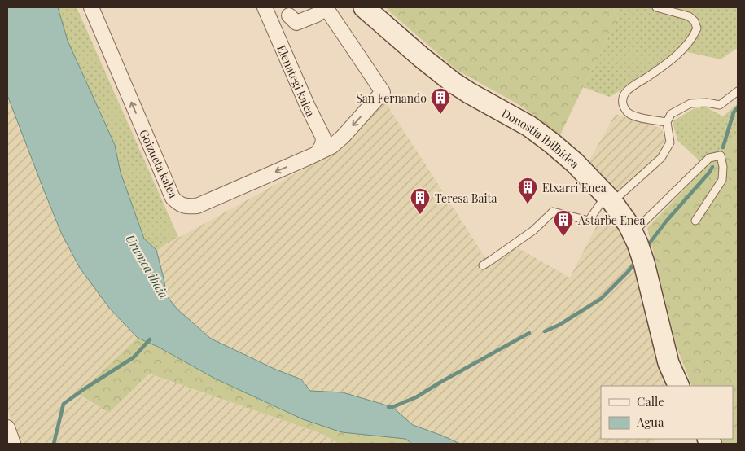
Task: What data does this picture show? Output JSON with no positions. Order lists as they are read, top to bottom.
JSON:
{
  "streets": {
    "main road": ["Donostia ibilbidea"],
    "street": ["Elenategi kalea", "Goizueta kalea"]
  },
  "crossings": [
    ["Elenategi kalea", "Goizueta kalea"]
  ],
  "water": ["Urumea ibaia"],
  "places": {
    "building": [
      "San Fernando",
      "Etxarri Enea",
      "Teresa Baita",
      "Astarbe Enea"
    ]
  },
  "legend": ["Calle", "Agua"]
}
